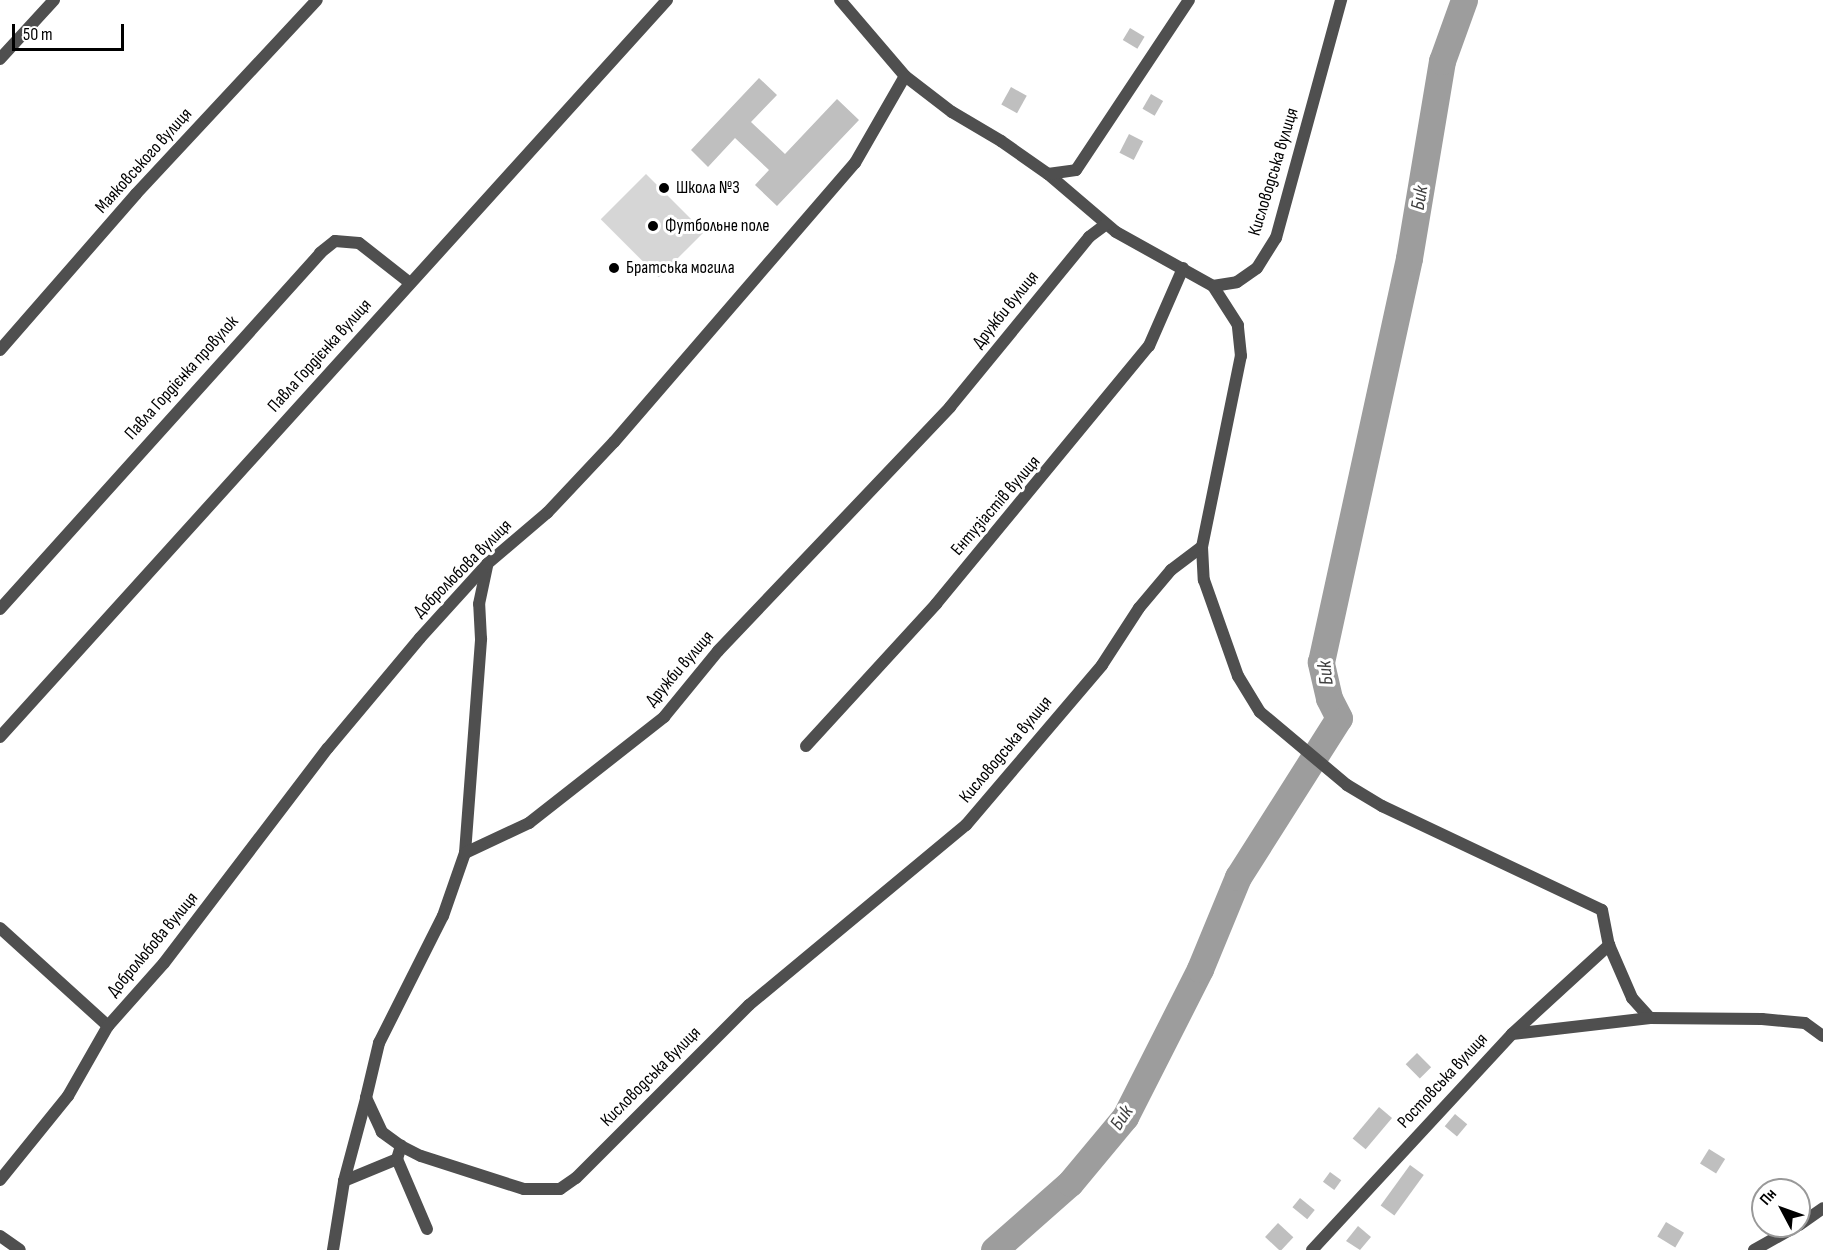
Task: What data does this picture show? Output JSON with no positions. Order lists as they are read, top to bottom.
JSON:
{
  "streets": {
    "street": [
      "Маяковського вулиця",
      "Кисловодська вулиця",
      "Дружби вулиця",
      "Павла Гордієнка вулиця",
      "Павла Гордієнка провулок",
      "Ентузіастів вулиця",
      "Добролюбова вулиця",
      "Ростовська вулиця"
    ]
  },
  "crossings": [
    ["Павла Гордієнка вулиця", "Павла Гордієнка провулок"]
  ],
  "water": ["Бик"],
  "places": ["Школа №3", "Футбольне поле", "Братська могила"],
  "scale_bar": "50 m",
  "north": "top left"
}
